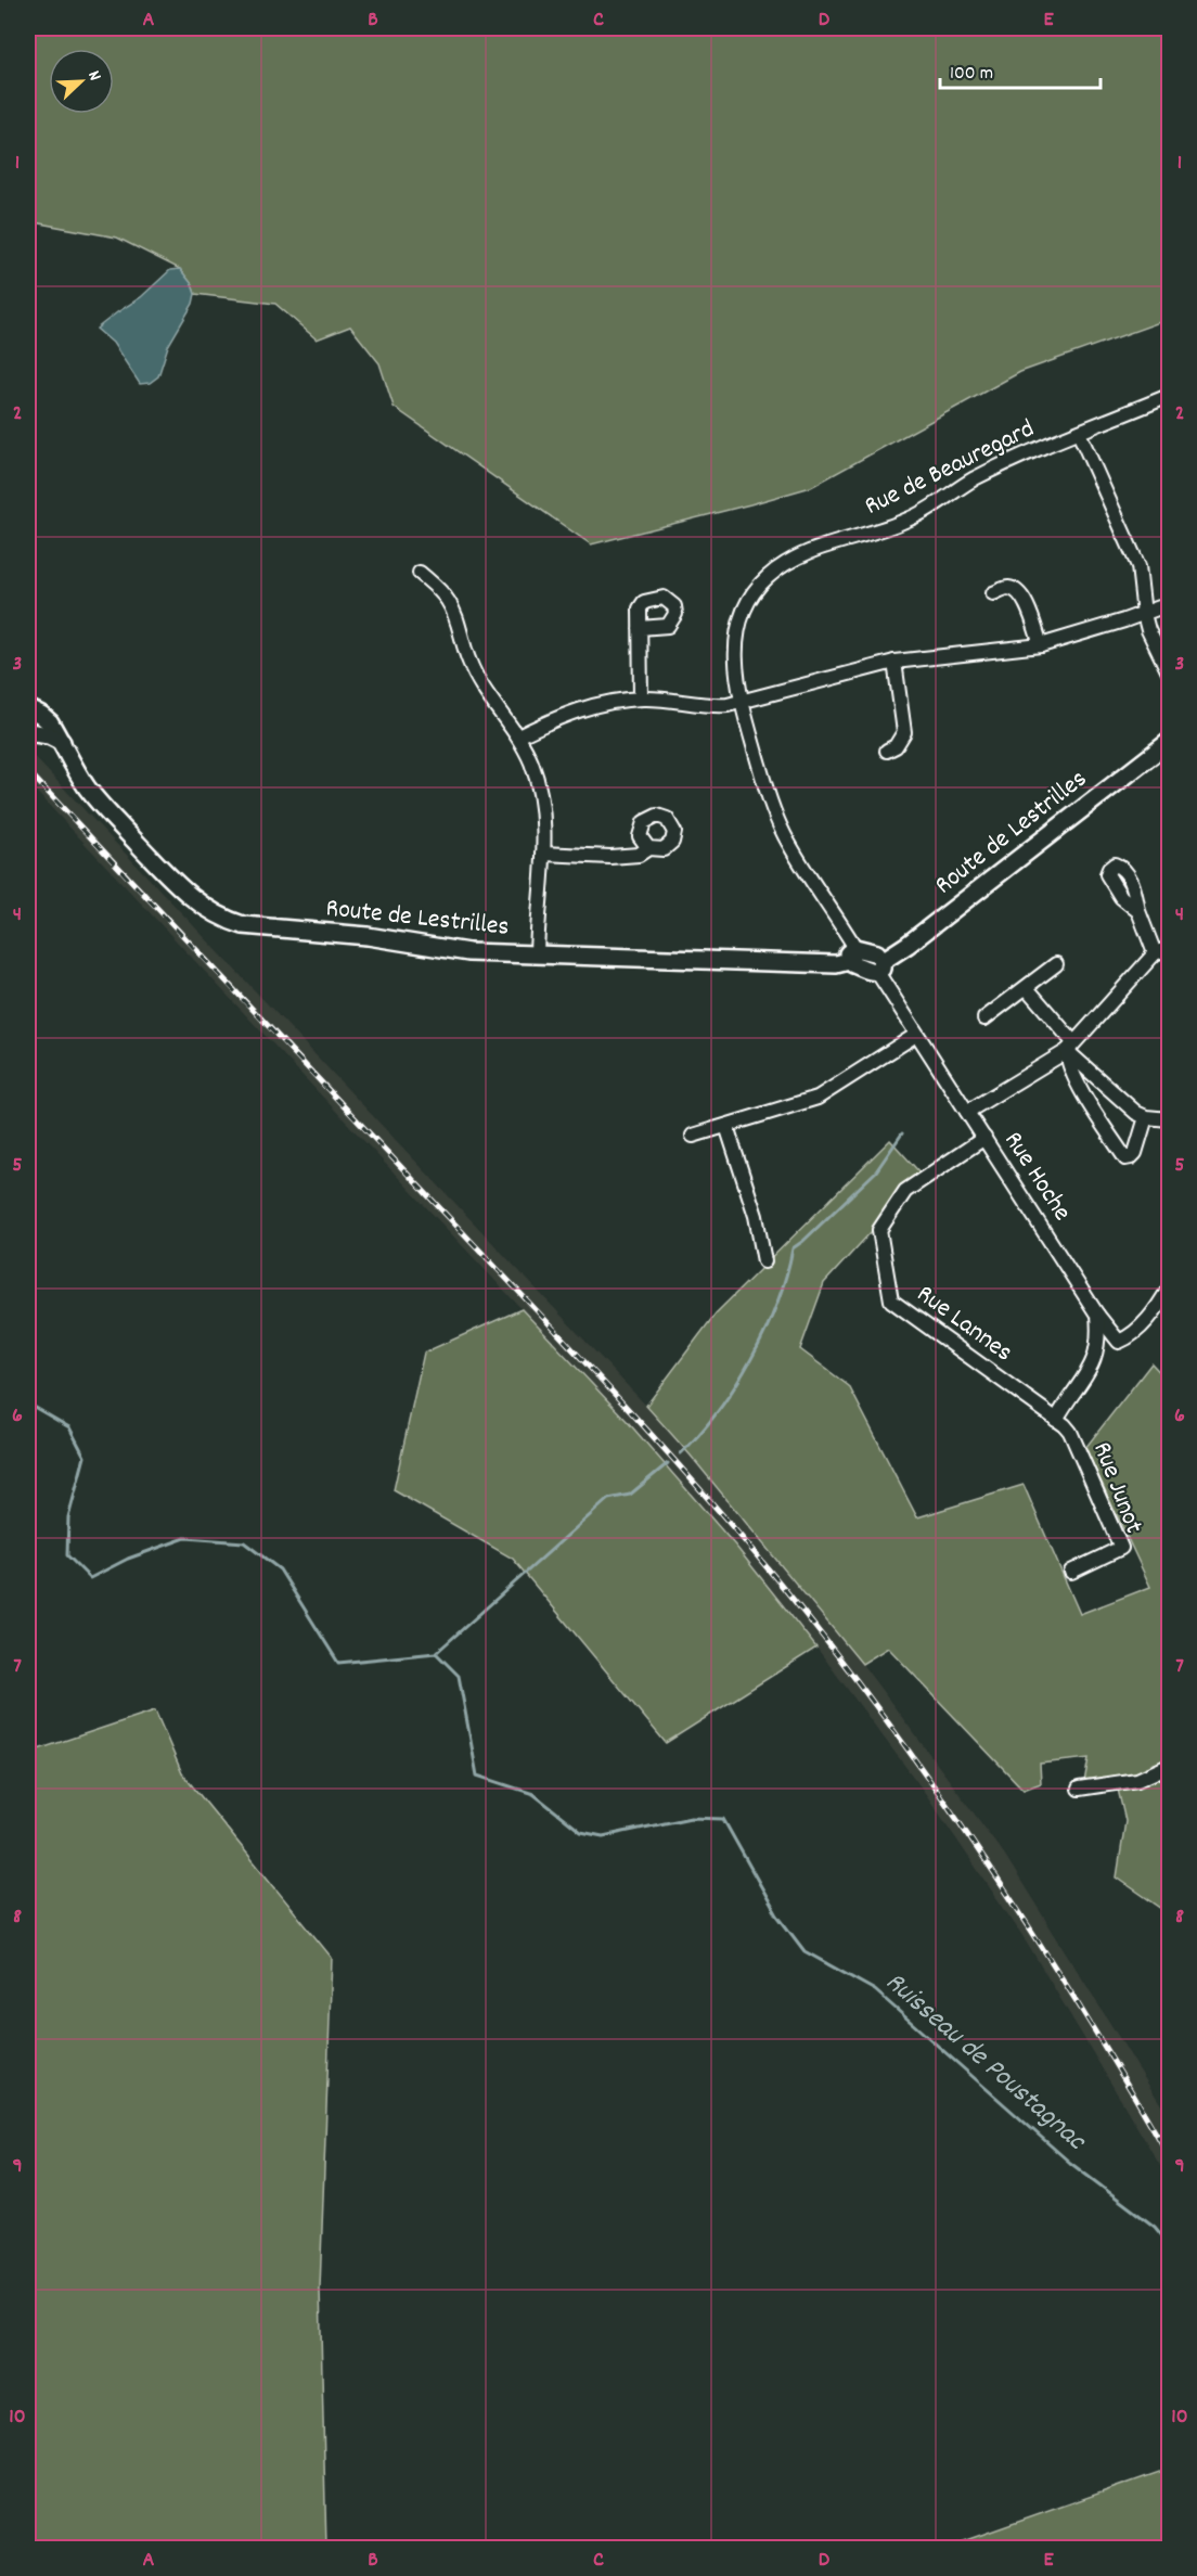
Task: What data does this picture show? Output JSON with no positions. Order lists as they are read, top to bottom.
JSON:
{
  "streets": {
    "street": [
      "Rue de Beauregard",
      "Route de Lestrilles",
      "Rue Hoche",
      "Rue Lannes",
      "Rue Junot"
    ]
  },
  "crossings": [
    ["Rue de Beauregard", "Route de Lestrilles"],
    ["Route de Lestrilles", "Rue Hoche"],
    ["Rue Hoche", "Rue Lannes"],
    ["Rue Lannes", "Rue Junot"]
  ],
  "water": ["Ruisseau de Poustagnac"],
  "scale_bar": "100 m",
  "north": "top right",
  "grid": {
    "columns": [
      "A",
      "B",
      "C",
      "D",
      "E"
    ],
    "rows": [
      "1",
      "2",
      "3",
      "4",
      "5",
      "6",
      "7",
      "8",
      "9",
      "10"
    ]
  }
}
